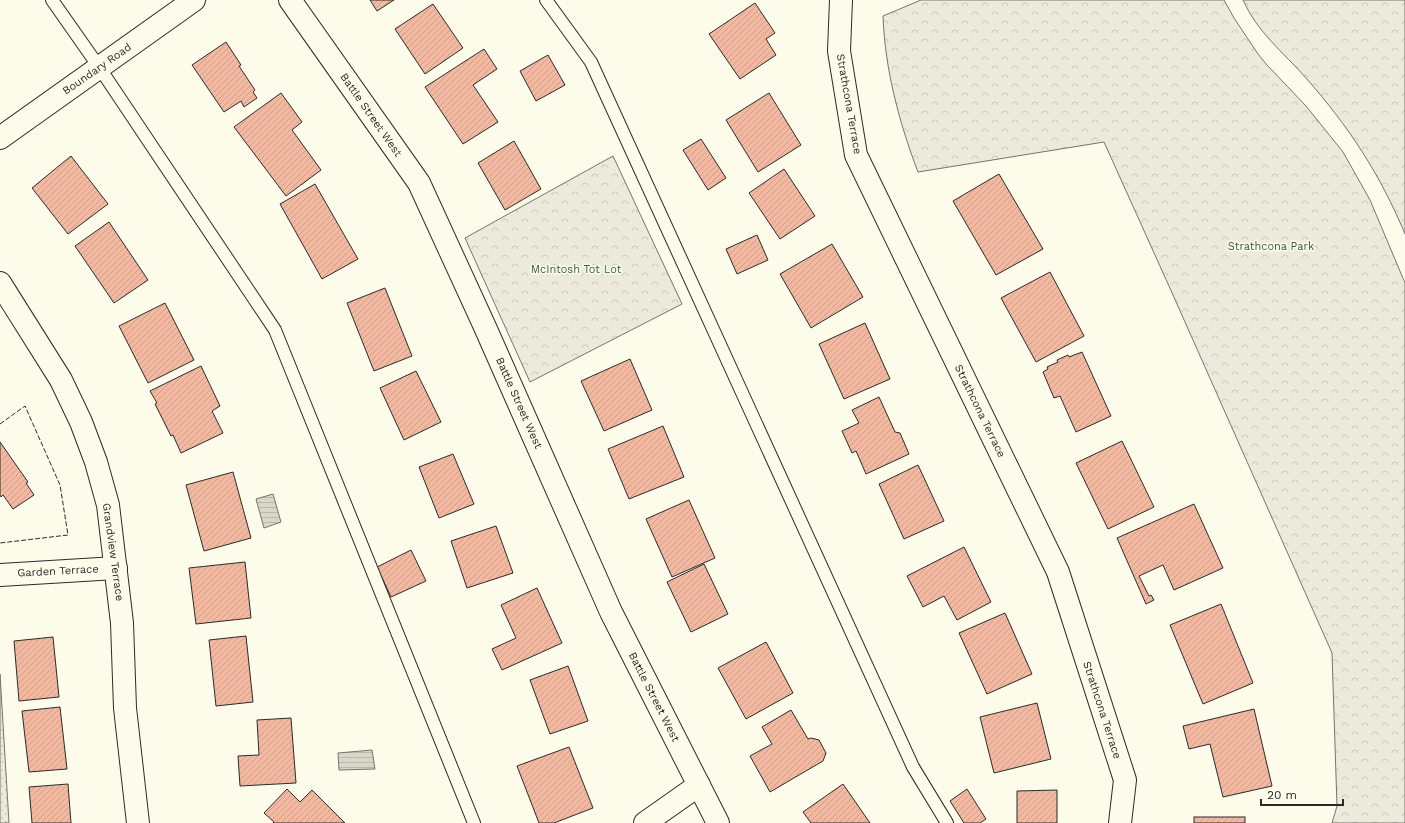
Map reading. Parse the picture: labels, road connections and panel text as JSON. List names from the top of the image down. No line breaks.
{"streets":{"street":["Boundary Road","Strathcona Terrace","Battle Street West","Grandview Terrace","Garden Terrace"]},"crossings":[["Grandview Terrace","Garden Terrace"]],"parks":["Strathcona Park","McIntosh Tot Lot"],"scale_bar":"20 m"}
